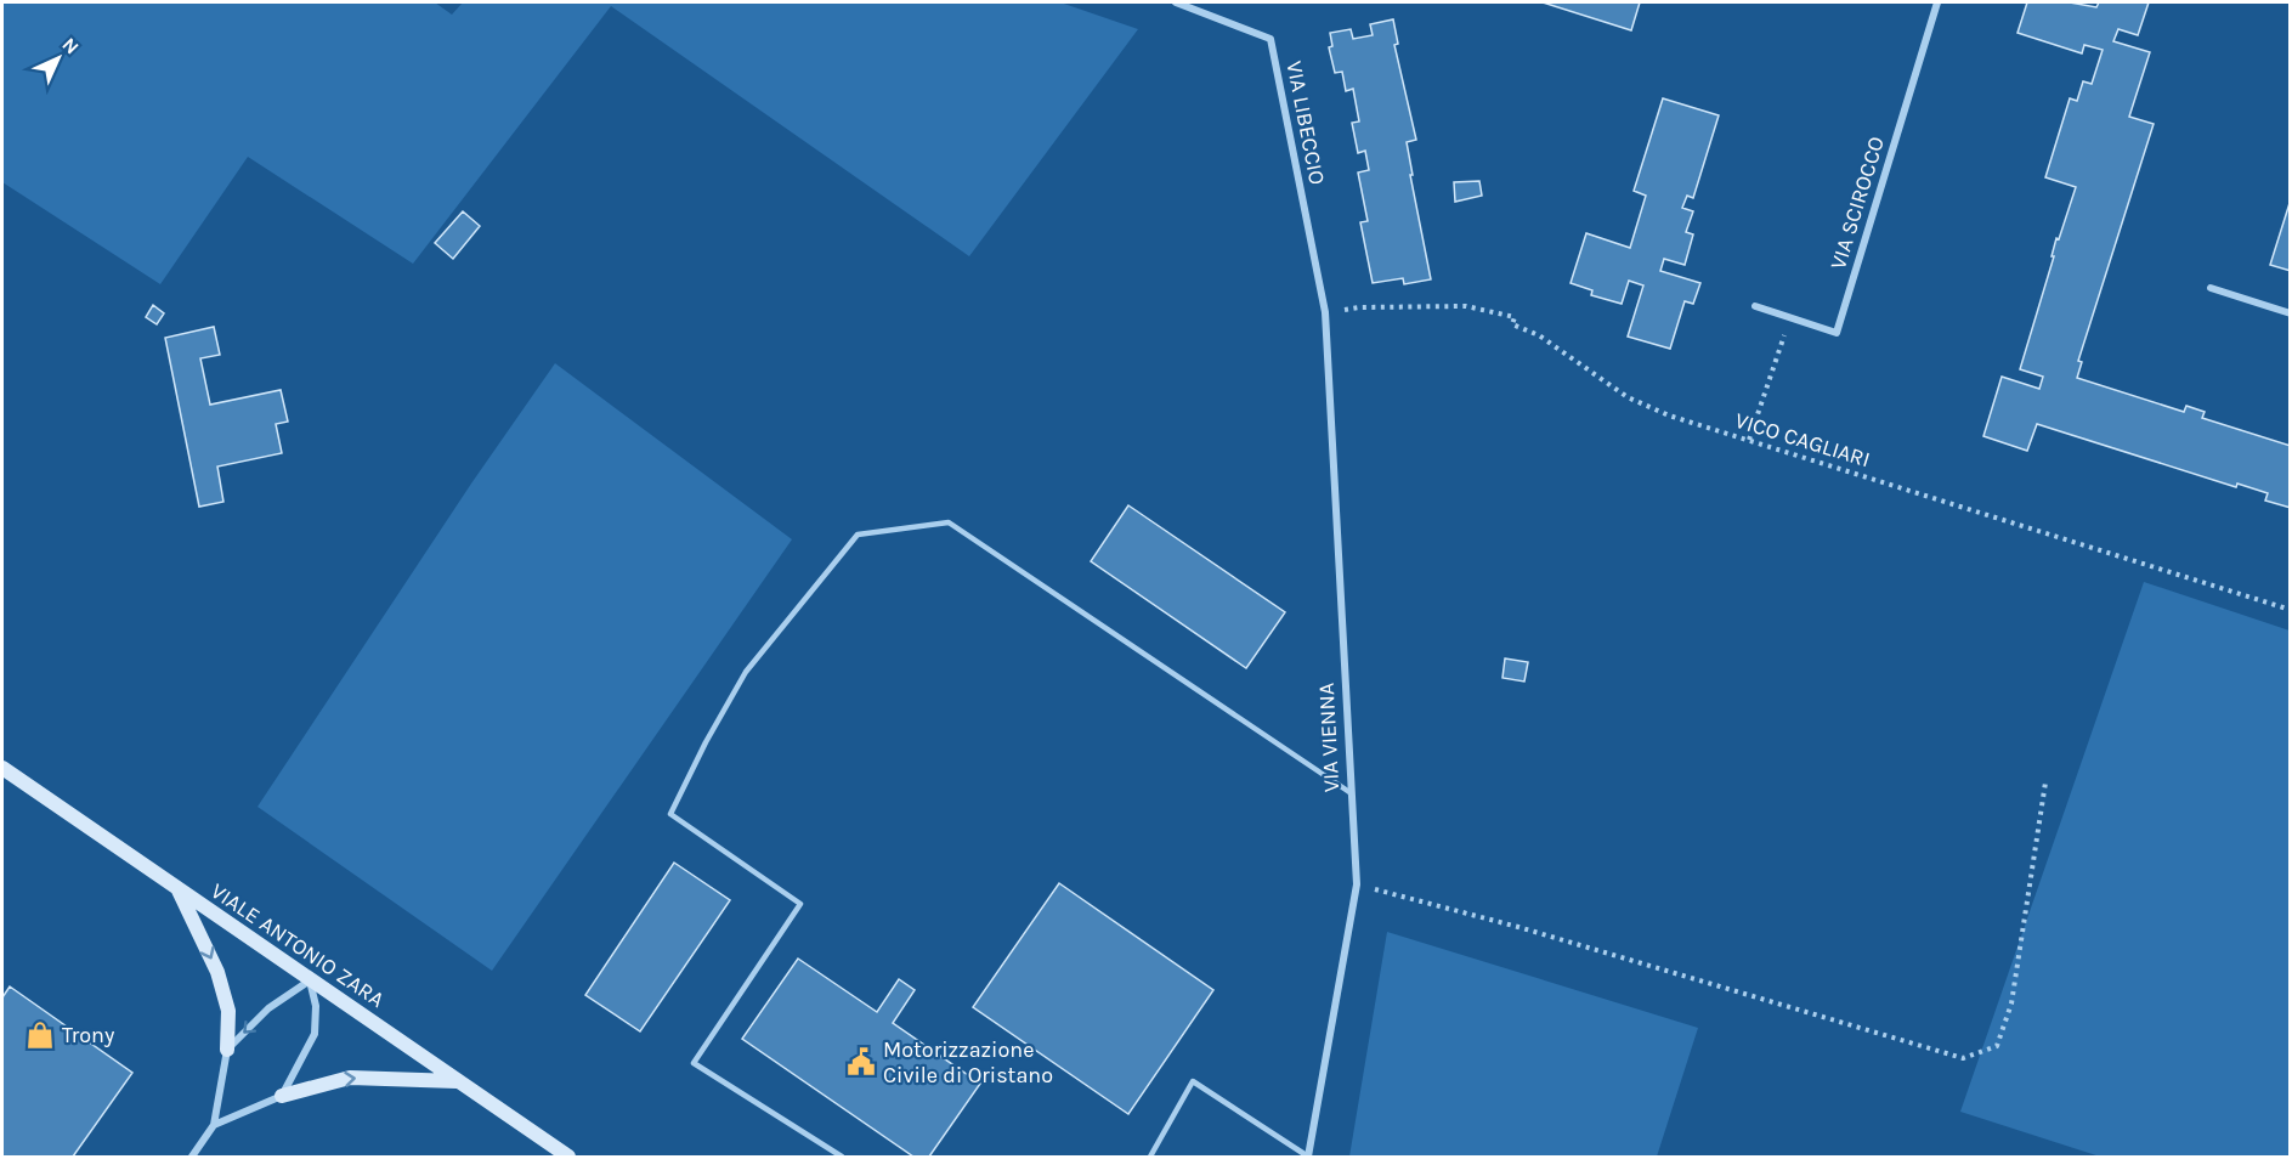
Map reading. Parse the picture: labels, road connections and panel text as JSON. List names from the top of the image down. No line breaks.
{"streets":{"main road":["VIALE ANTONIO ZARA"],"street":["VIA LIBECCIO","VIA SCIROCCO","VIA VIENNA"],"path":["VICO CAGLIARI"]},"crossings":[["VIA LIBECCIO","VICO CAGLIARI"],["VIA LIBECCIO","VIA VIENNA"],["VICO CAGLIARI","VIA VIENNA"]],"places":{"shop":["Trony"],"public building":["Motorizzazione Civile di Oristano"]},"north":"top right"}
